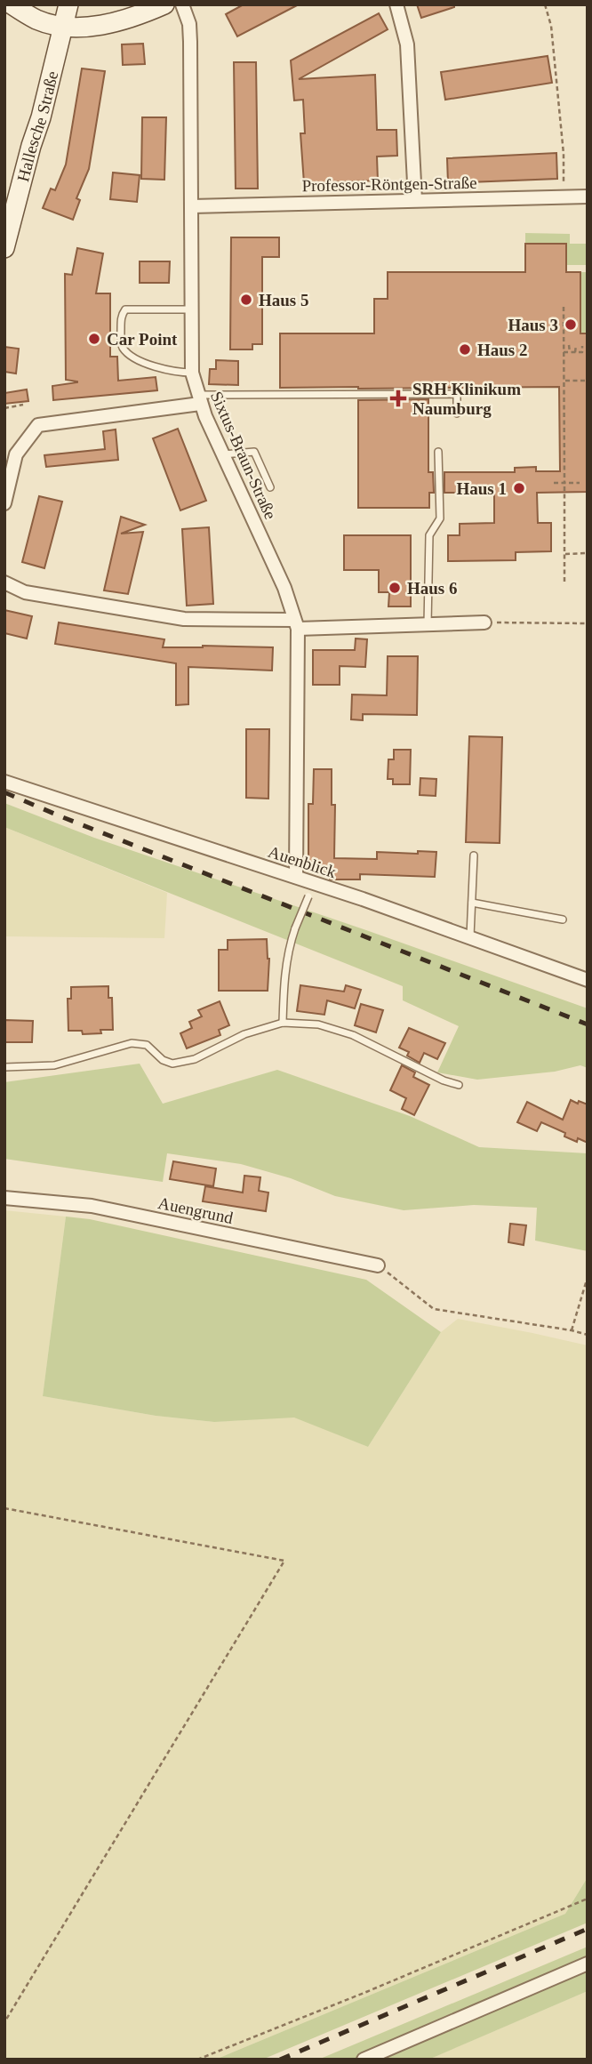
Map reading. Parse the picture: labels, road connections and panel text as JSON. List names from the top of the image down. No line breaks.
{"streets":{"main road":["Hallesche Straße"],"street":["Professor-Röntgen-Straße","Sixtus-Braun-Straße","Auenblick","Auengrund"]},"crossings":[["Professor-Röntgen-Straße","Sixtus-Braun-Straße"],["Sixtus-Braun-Straße","Auenblick"]],"places":{"other":["Haus 5","Haus 3","Car Point","Haus 2","Haus 1","Haus 6"],"health":["SRH Klinikum Naumburg"]}}
